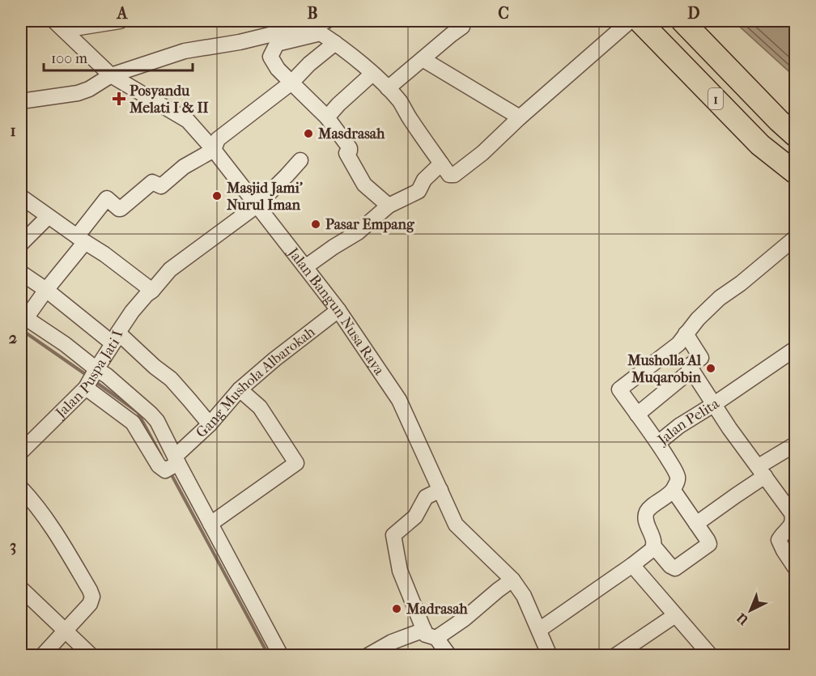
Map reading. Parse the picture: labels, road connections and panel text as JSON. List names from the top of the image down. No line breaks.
{"streets":{"highway":["1"],"street":["Jalan Bangun Nusa Raya","Jalan Puspa Jati I","Gang Mushola Albarokah","Jalan Pelita"]},"crossings":[["Jalan Bangun Nusa Raya","Jalan Puspa Jati I"],["Jalan Bangun Nusa Raya","Gang Mushola Albarokah"]],"places":{"health":["Posyandu Melati I & II"],"other":["Masdrasah","Masjid Jami' Nurul Iman","Pasar Empang","Musholla Al Muqarobin","Madrasah"]},"scale_bar":"100 m","north":"bottom left","grid":{"columns":["A","B","C","D"],"rows":["1","2","3"]}}
